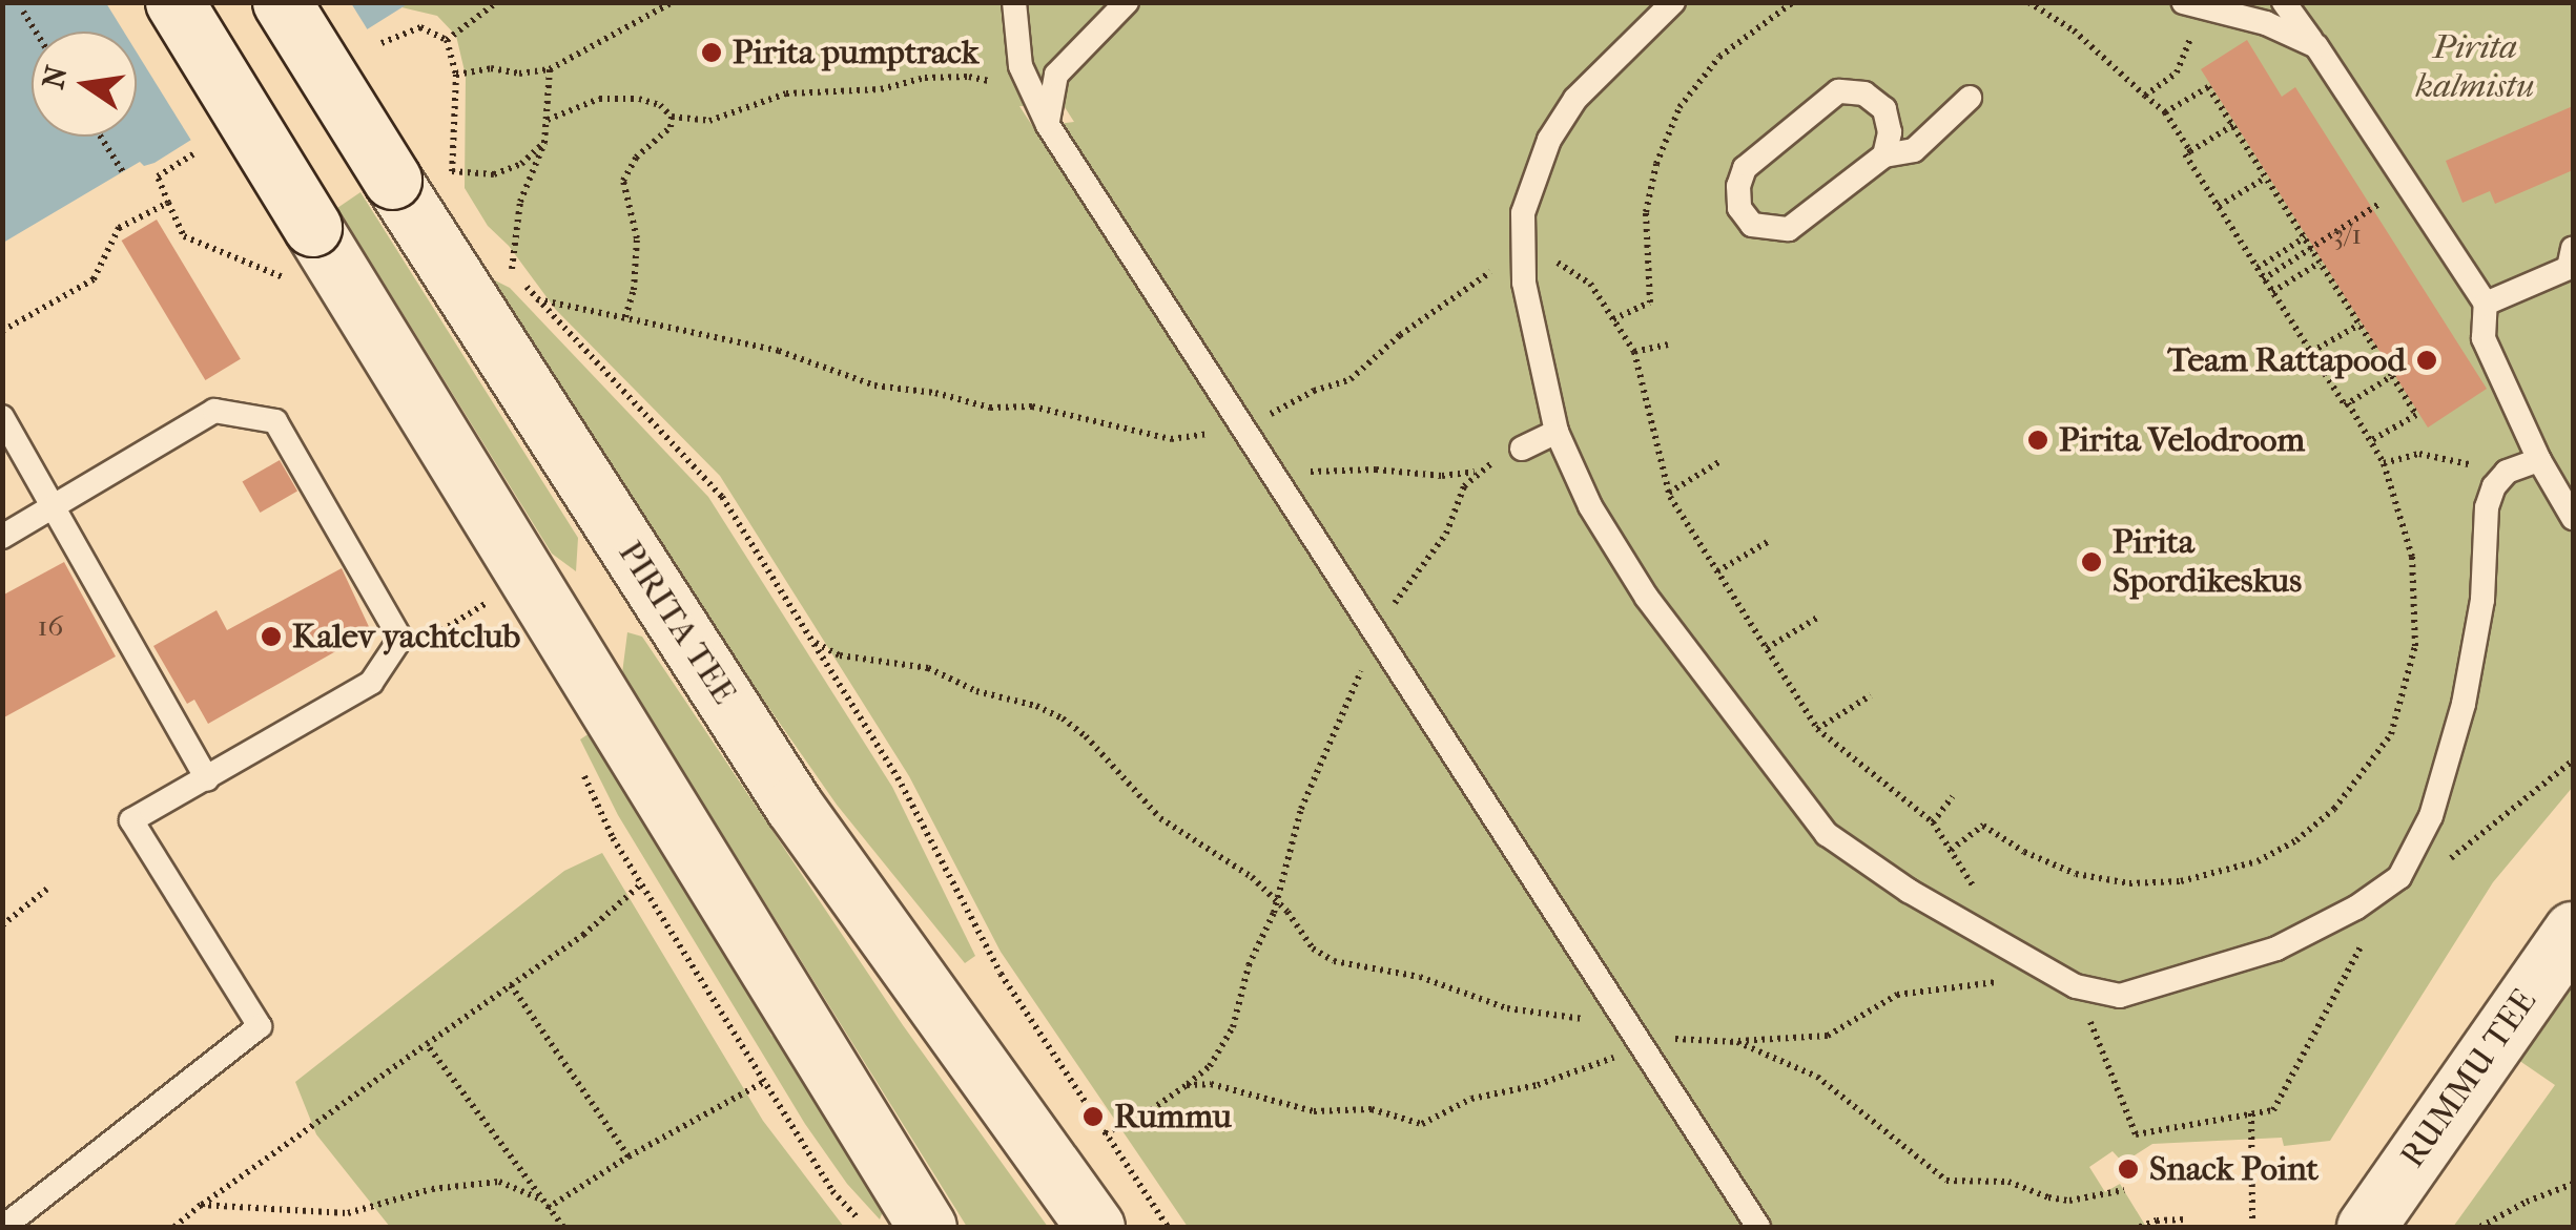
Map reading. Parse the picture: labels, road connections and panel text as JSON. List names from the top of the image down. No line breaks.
{"streets":{"main road":["PIRITA TEE","RUMMU TEE"]},"parks":["Pirita kalmistu"],"places":["Pirita pumptrack","Team Rattapood","Pirita Velodroom","Pirita Spordikeskus","Kalev yachtclub","Rummu","Snack Point"],"house_numbers":["3/1","16"],"north":"left"}
